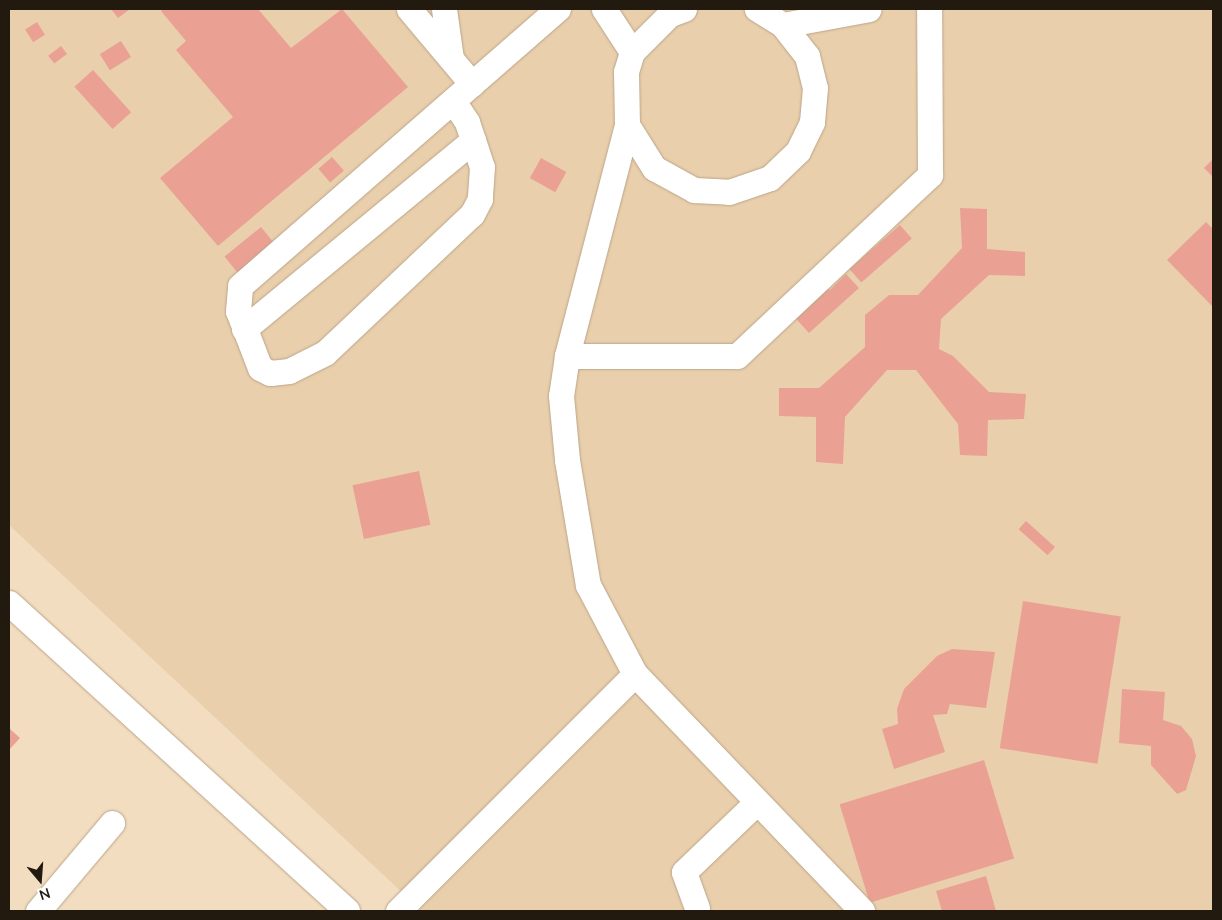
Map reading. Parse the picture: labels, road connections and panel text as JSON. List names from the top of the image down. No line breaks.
{"north":"bottom"}
